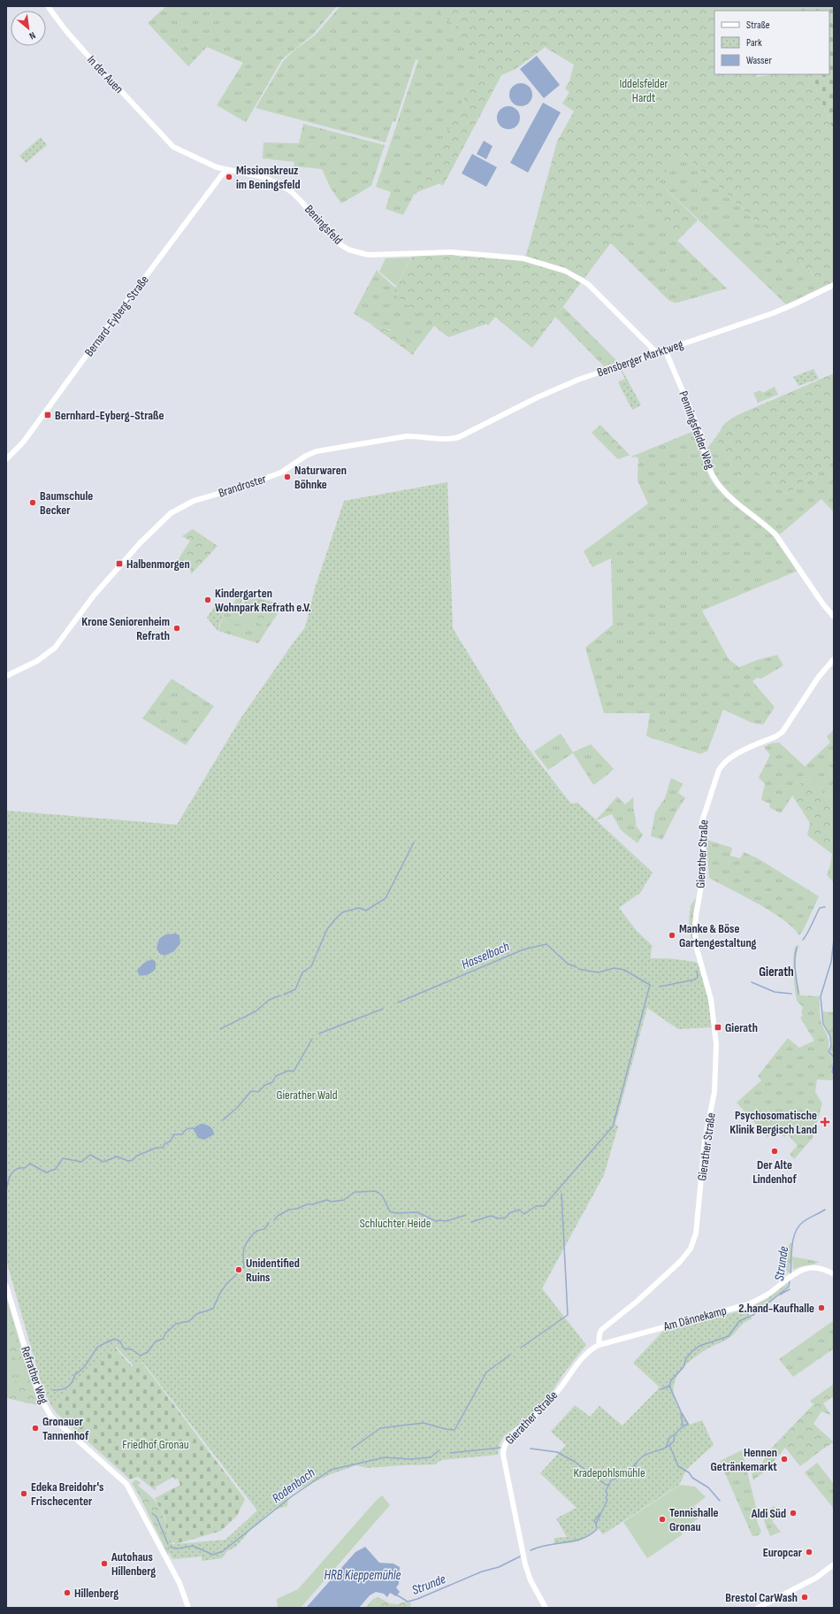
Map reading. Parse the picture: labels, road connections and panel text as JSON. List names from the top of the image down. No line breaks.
{"streets":{"street":["In der Auen","Beningsfeld","Bernard-Eyberg-Straße","Bensberger Marktweg","Penningsfelder Weg","Brandroster","Gierather Straße","Am Dännekamp","Refrather Weg"]},"crossings":[["In der Auen","Beningsfeld"],["Beningsfeld","Bernard-Eyberg-Straße"],["Beningsfeld","Bensberger Marktweg"],["Bensberger Marktweg","Penningsfelder Weg"],["Bensberger Marktweg","Brandroster"],["Gierather Straße","Am Dännekamp"]],"districts":["Gierath"],"water":["Hasselbach","Strunde","Rodenbach","HRB Kieppemühle"],"parks":["Iddelsfelder Hardt","Gierather Wald","Schluchter Heide","Friedhof Gronau","Kradepohlsmühle"],"places":{"other":["Missionskreuz im Beningsfeld","Naturwaren Böhnke","Baumschule Becker","Kindergarten Wohnpark Refrath e.V.","Krone Seniorenheim Refrath","Manke & Böse Gartengestaltung","Der Alte Lindenhof","Unidentified Ruins","2.hand-Kaufhalle","Gronauer Tannenhof","Hennen Getränkemarkt","Edeka Breidohr's Frischecenter","Aldi Süd","Tennishalle Gronau","Europcar","Autohaus Hillenberg","Hillenberg","Brestol CarWash"],"transit":["Bernhard-Eyberg-Straße","Halbenmorgen","Gierath"],"health":["Psychosomatische Klinik Bergisch Land"]},"legend":["Straße","Park","Wasser"],"north":"bottom right"}
